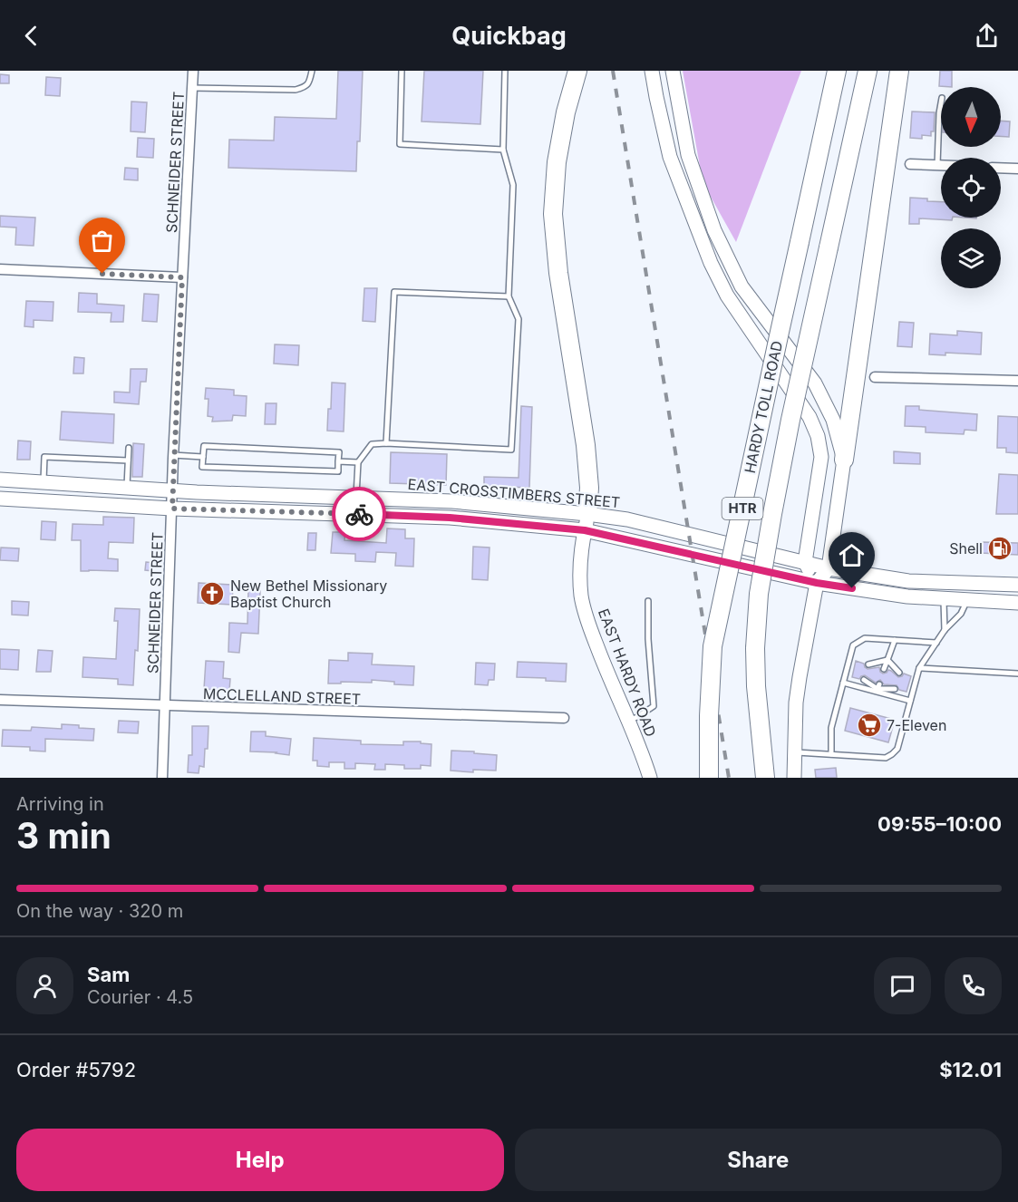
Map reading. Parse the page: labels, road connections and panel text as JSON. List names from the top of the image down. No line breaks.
{"streets":{"highway":["HARDY TOLL ROAD","HTR"],"main road":["EAST CROSSTIMBERS STREET","EAST HARDY ROAD"],"street":["SCHNEIDER STREET","MCCLELLAND STREET"]},"crossings":[["SCHNEIDER STREET","EAST CROSSTIMBERS STREET"],["SCHNEIDER STREET","MCCLELLAND STREET"],["EAST CROSSTIMBERS STREET","EAST HARDY ROAD"]],"places":{"fuel station":["Shell"],"church":["New Bethel Missionary Baptist Church"],"supermarket":["7-Eleven"]},"north":"bottom","page":{"header":"Quickbag","heading":["3 min","Arriving in","09:55–10:00"],"panel":["Sam","Courier · 4.5","Order #5792","$12.01"],"bar":"On the way · 320 m","buttons":["Help","Share"]}}
